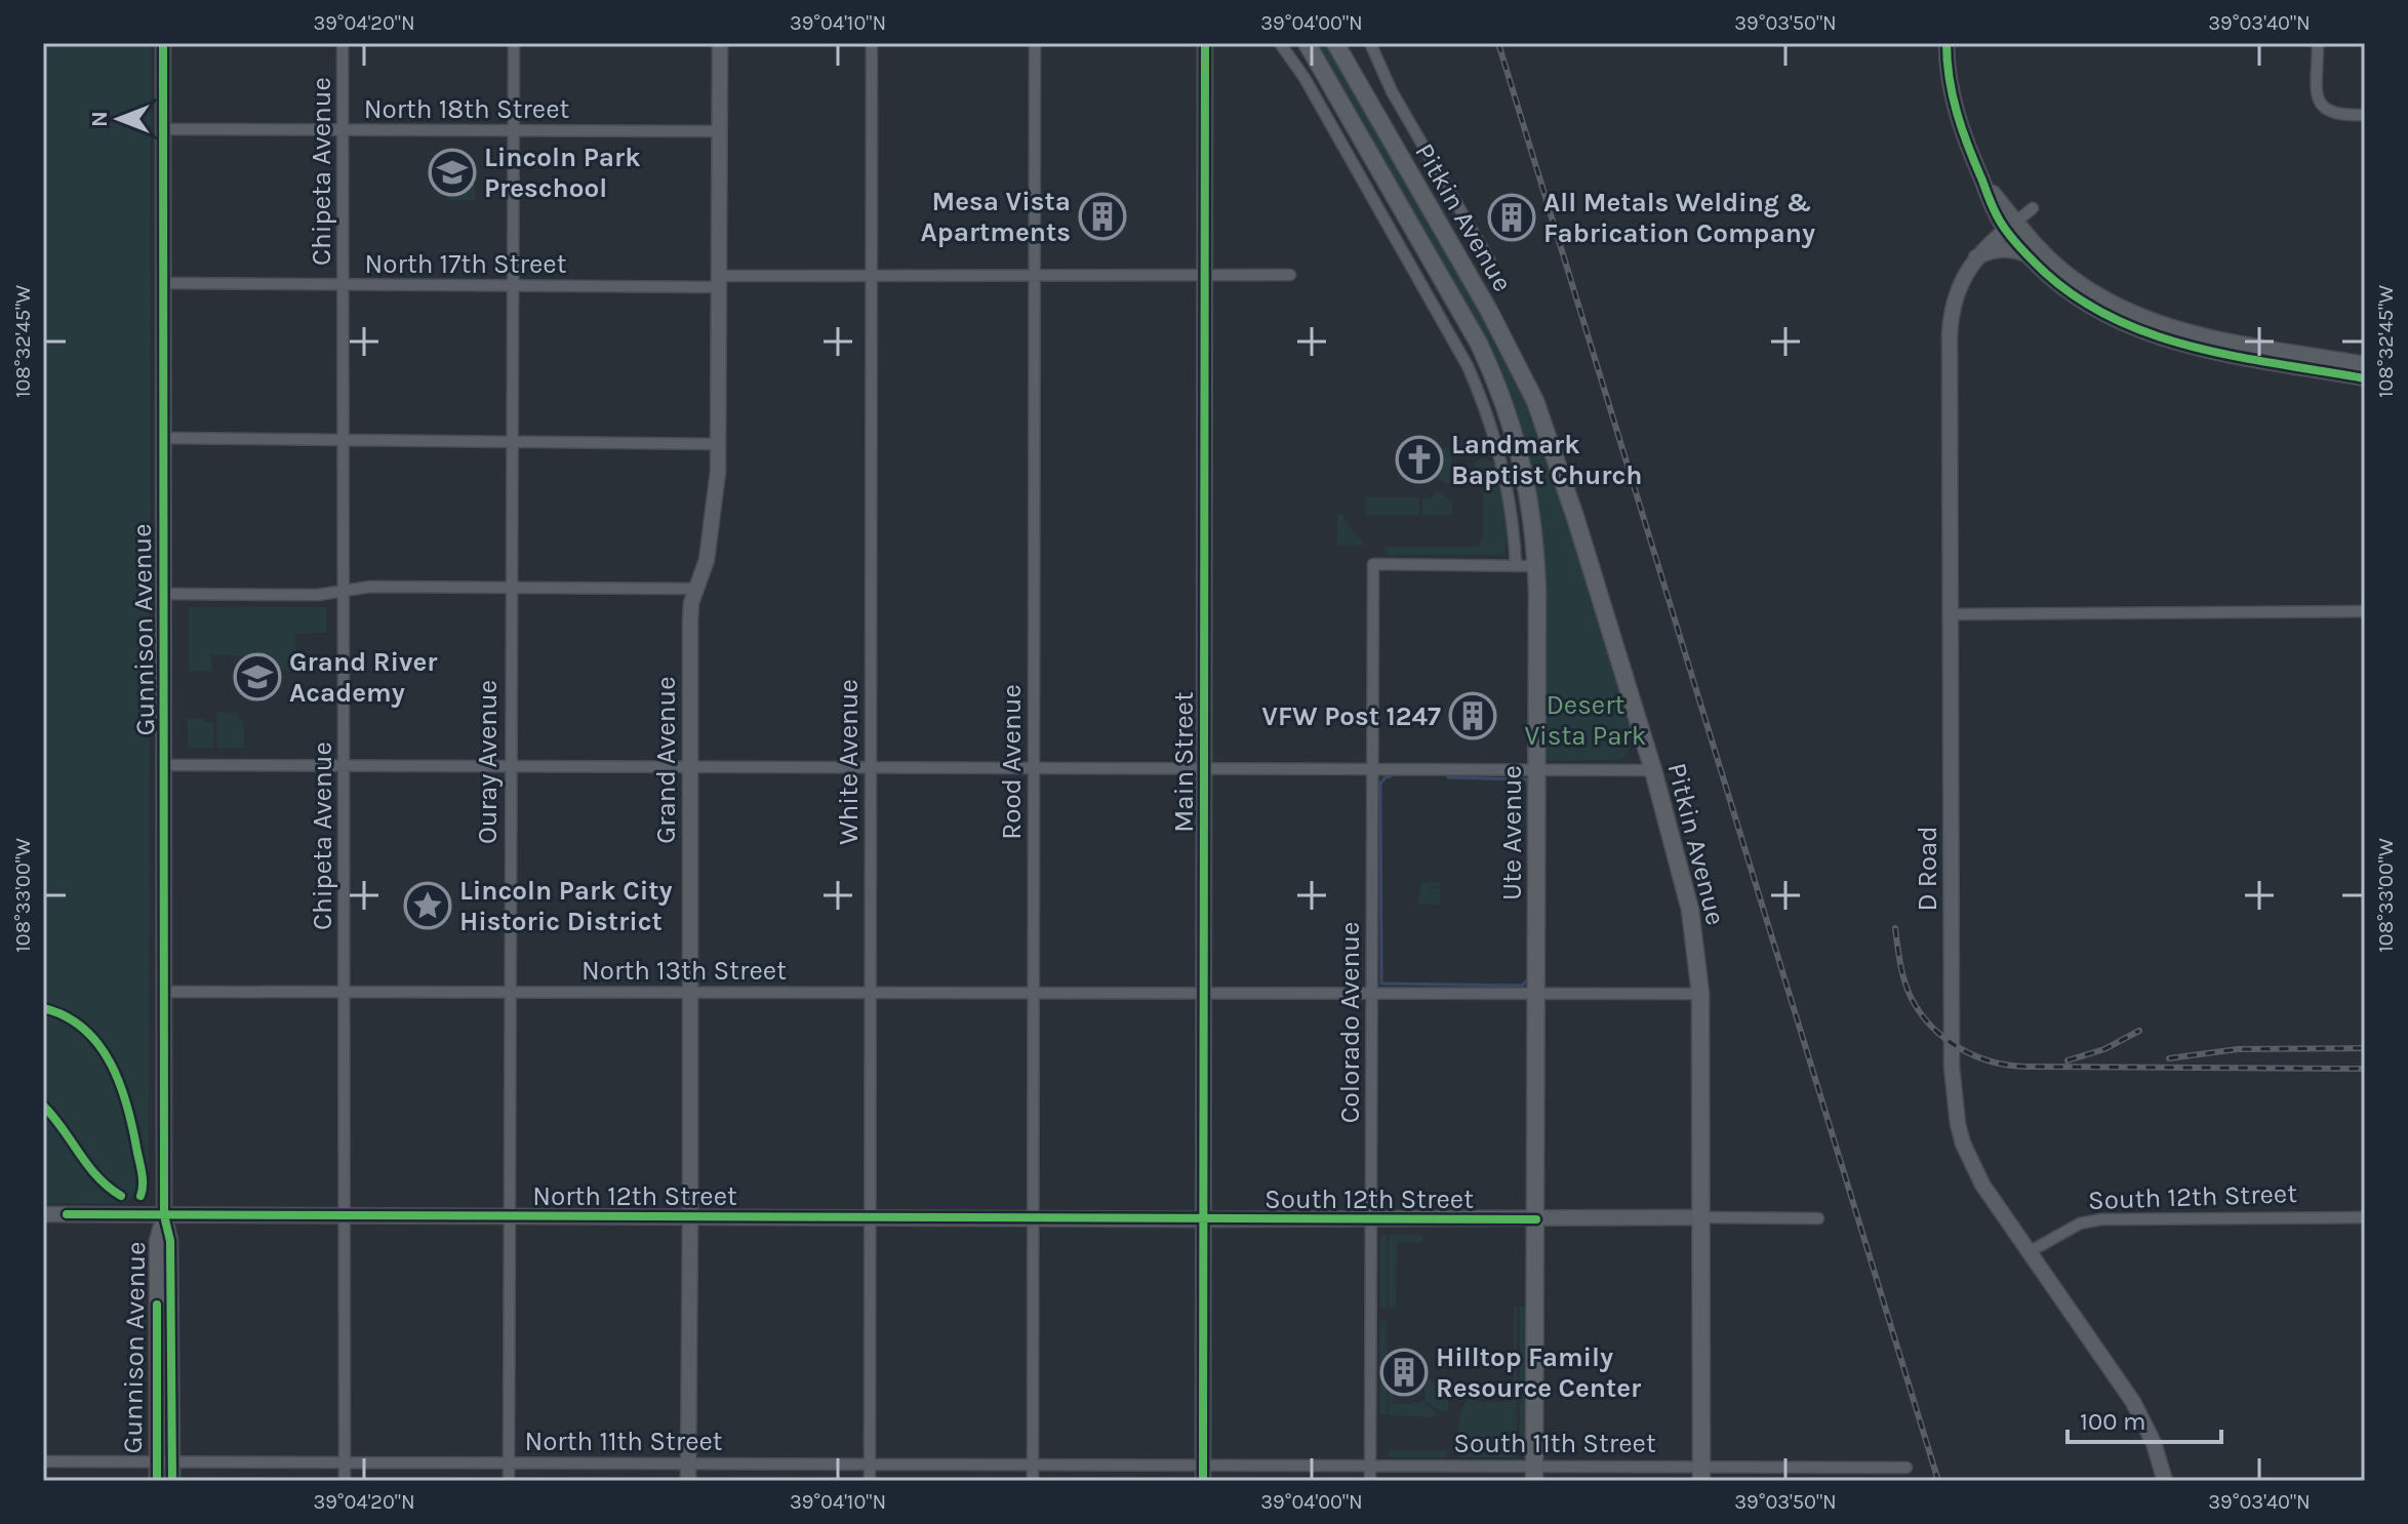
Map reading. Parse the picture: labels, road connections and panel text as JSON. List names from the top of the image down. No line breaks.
{"streets":{"main road":["Pitkin Avenue","Grand Avenue","Ute Avenue","North 12th Street","South 12th Street"],"street":["North 18th Street","Chipeta Avenue","North 17th Street","Gunnison Avenue","Ouray Avenue","White Avenue","Rood Avenue","Main Street","D Road","North 13th Street","Colorado Avenue","North 11th Street","South 11th Street"]},"crossings":[["North 18th Street","Chipeta Avenue"],["North 18th Street","Gunnison Avenue"],["North 18th Street","Grand Avenue"],["North 18th Street","Ouray Avenue"],["Chipeta Avenue","North 17th Street"],["Chipeta Avenue","North 13th Street"],["Chipeta Avenue","North 12th Street"],["Chipeta Avenue","North 11th Street"],["Pitkin Avenue","North 13th Street"],["Pitkin Avenue","South 12th Street"],["Pitkin Avenue","South 11th Street"],["North 17th Street","Gunnison Avenue"],["North 17th Street","Grand Avenue"],["North 17th Street","Ouray Avenue"],["North 17th Street","White Avenue"],["North 17th Street","Rood Avenue"],["North 17th Street","Main Street"],["Gunnison Avenue","North 13th Street"],["Gunnison Avenue","North 12th Street"],["Gunnison Avenue","North 11th Street"],["Grand Avenue","North 13th Street"],["Grand Avenue","North 12th Street"],["Grand Avenue","North 11th Street"],["Ouray Avenue","North 13th Street"],["Ouray Avenue","North 12th Street"],["Ouray Avenue","North 11th Street"],["White Avenue","North 13th Street"],["White Avenue","North 12th Street"],["White Avenue","North 11th Street"],["Rood Avenue","North 13th Street"],["Rood Avenue","North 12th Street"],["Rood Avenue","North 11th Street"],["Main Street","North 13th Street"],["Main Street","North 12th Street"],["Main Street","South 12th Street"],["Main Street","North 11th Street"],["Main Street","South 11th Street"],["Ute Avenue","North 13th Street"],["Ute Avenue","South 12th Street"],["Ute Avenue","South 11th Street"],["D Road","South 12th Street"],["North 13th Street","Colorado Avenue"],["Colorado Avenue","South 12th Street"],["Colorado Avenue","South 11th Street"],["North 12th Street","South 12th Street"],["North 11th Street","South 11th Street"]],"parks":["Desert Vista Park"],"places":{"school or university":["Lincoln Park Preschool","Grand River Academy"],"building":["Mesa Vista Apartments","All Metals Welding & Fabrication Company","VFW Post 1247","Hilltop Family Resource Center"],"church":["Landmark Baptist Church"],"place":["Lincoln Park City Historic District"]},"scale_bar":"100 m","north":"left","coordinates":["39°04'20\"N","39°04'10\"N","39°04'00\"N","39°03'50\"N","39°03'40\"N","108°32'45\"W","108°33'00\"W"]}
